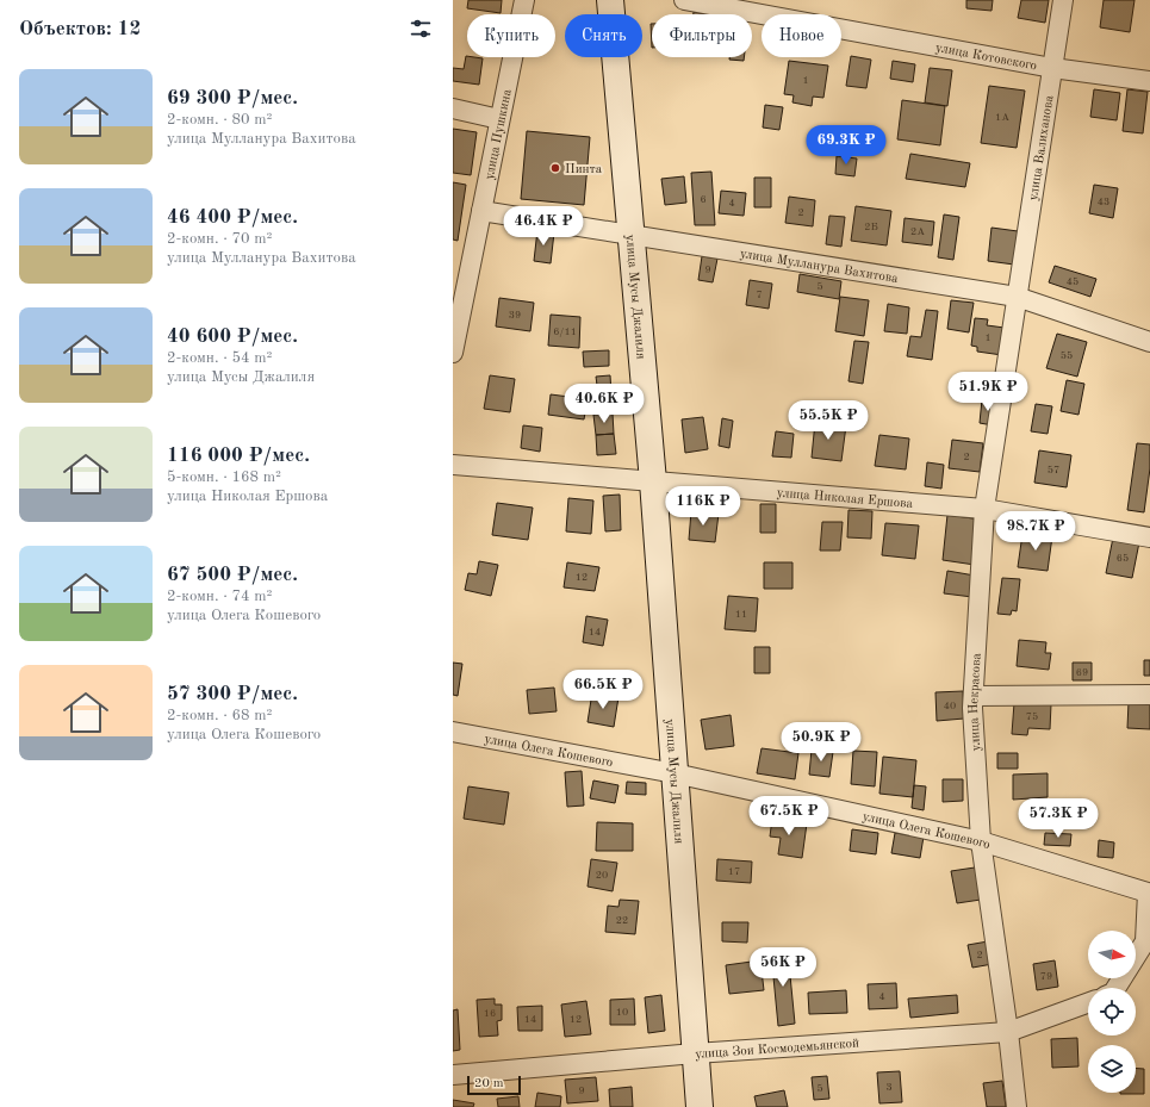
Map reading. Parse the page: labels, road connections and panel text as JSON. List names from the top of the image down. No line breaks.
{"streets":{"main road":["улица Мусы Джалиля"],"street":["улица Котовского","улица Пушкина","улица Валиханова","улица Мулланура Вахитова","улица Николая Ершова","улица Некрасова","улица Олега Кошевого","улица Зои Космодемьянской"]},"crossings":[["улица Котовского","улица Валиханова"],["улица Пушкина","улица Мулланура Вахитова"],["улица Валиханова","улица Мулланура Вахитова"],["улица Валиханова","улица Некрасова"],["улица Мулланура Вахитова","улица Мусы Джалиля"],["улица Мулланура Вахитова","улица Некрасова"],["улица Мусы Джалиля","улица Николая Ершова"],["улица Мусы Джалиля","улица Олега Кошевого"],["улица Мусы Джалиля","улица Зои Космодемьянской"],["улица Николая Ершова","улица Некрасова"],["улица Некрасова","улица Олега Кошевого"],["улица Некрасова","улица Зои Космодемьянской"]],"places":["Пинта"],"house_numbers":["1","1А","6","43","4","2","2Б","2А","9","45","5","7","39","6/11","1","55","2","57","65","12","11","14","69","40","75","17","20","22","2","79","4","10","16","14","12","3","5","9"],"scale_bar":"20 m","north":"right","page":{"heading":"Объектов: 12","chip":["Купить","Снять","Фильтры","Новое"],"list":[{"name":"69 300 ₽/мес.","note":"2-комн. · 80 m² · улица Мулланура Вахитова"},{"name":"46 400 ₽/мес.","note":"2-комн. · 70 m² · улица Мулланура Вахитова"},{"name":"40 600 ₽/мес.","note":"2-комн. · 54 m² · улица Мусы Джалиля"},{"name":"116 000 ₽/мес.","note":"5-комн. · 168 m² · улица Николая Ершова"},{"name":"67 500 ₽/мес.","note":"2-комн. · 74 m² · улица Олега Кошевого"},{"name":"57 300 ₽/мес.","note":"2-комн. · 68 m² · улица Олега Кошевого"}],"price":["69.3K ₽","46.4K ₽","51.9K ₽","40.6K ₽","55.5K ₽","116K ₽","98.7K ₽","66.5K ₽","50.9K ₽","67.5K ₽","57.3K ₽","56K ₽"],"scale":"20 m"}}
